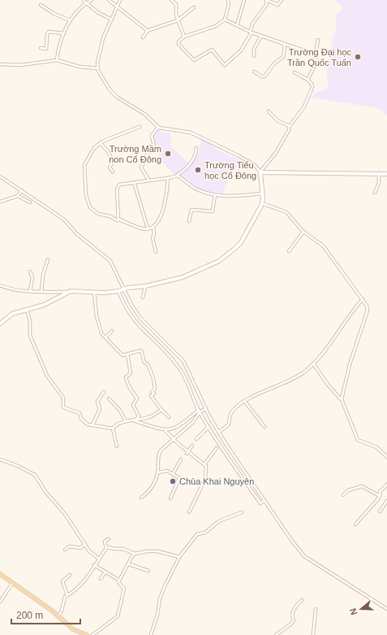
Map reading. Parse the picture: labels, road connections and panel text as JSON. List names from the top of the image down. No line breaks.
{"places":["Trường Đại học Trần Quốc Tuấn","Trường Mầm non Cổ Đông","Trường Tiểu học Cổ Đông","Chùa Khai Nguyên"],"scale_bar":"200 m","north":"left"}
